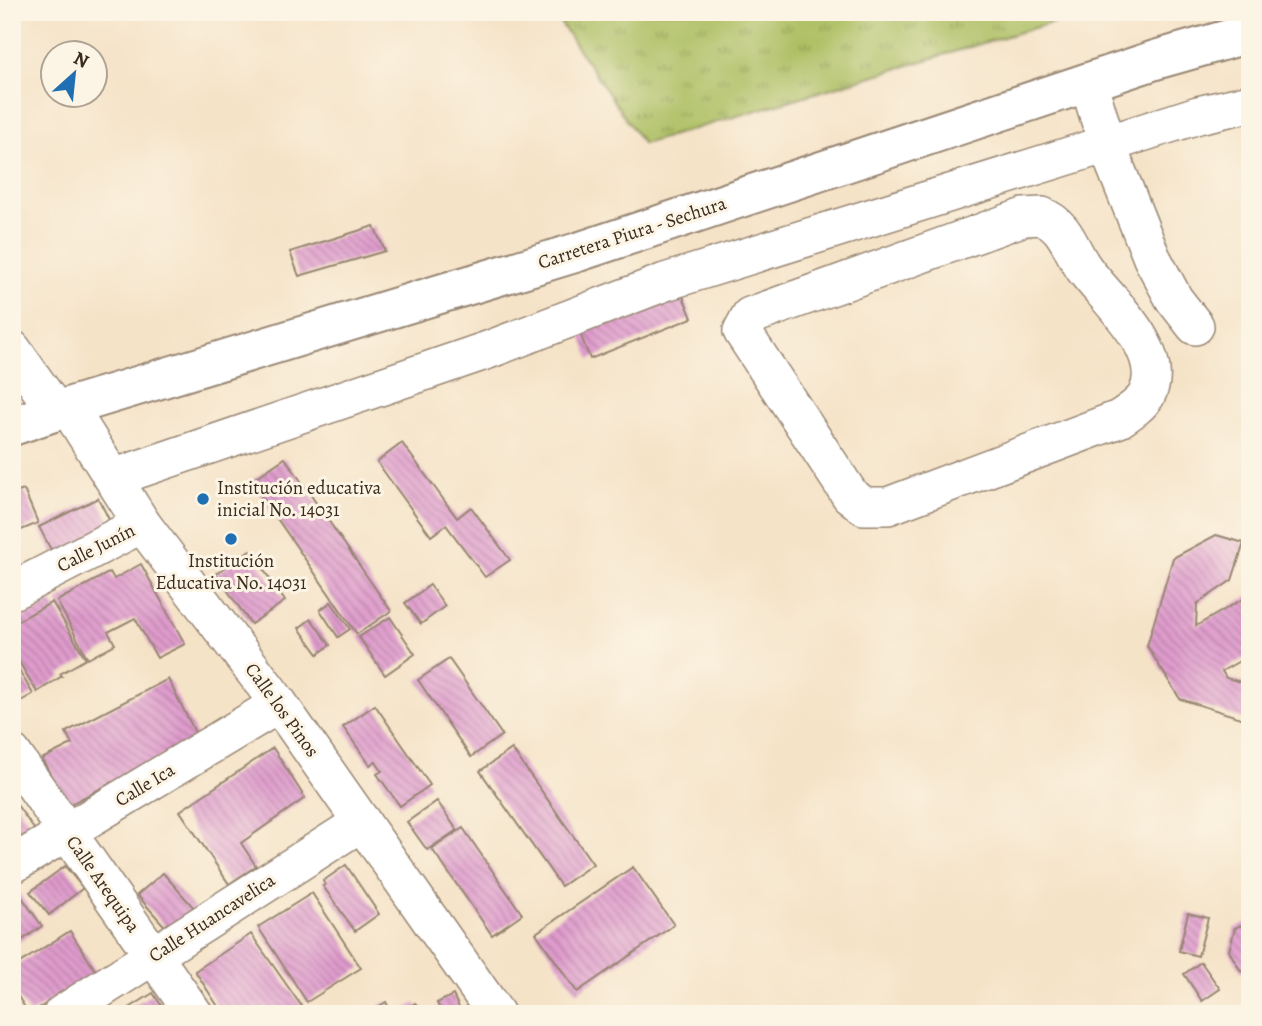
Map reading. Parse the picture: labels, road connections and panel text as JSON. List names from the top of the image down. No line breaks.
{"streets":{"main road":["Carretera Piura - Sechura"],"street":["Calle Junín","Calle los Pinos","Calle Ica","Calle Arequipa","Calle Huancavelica"]},"crossings":[["Carretera Piura - Sechura","Calle los Pinos"],["Calle Junín","Calle los Pinos"],["Calle los Pinos","Calle Ica"],["Calle los Pinos","Calle Huancavelica"],["Calle Ica","Calle Arequipa"],["Calle Arequipa","Calle Huancavelica"]],"places":["Institución educativa inicial No. 14031","Institución Educativa No. 14031"],"north":"top right"}
